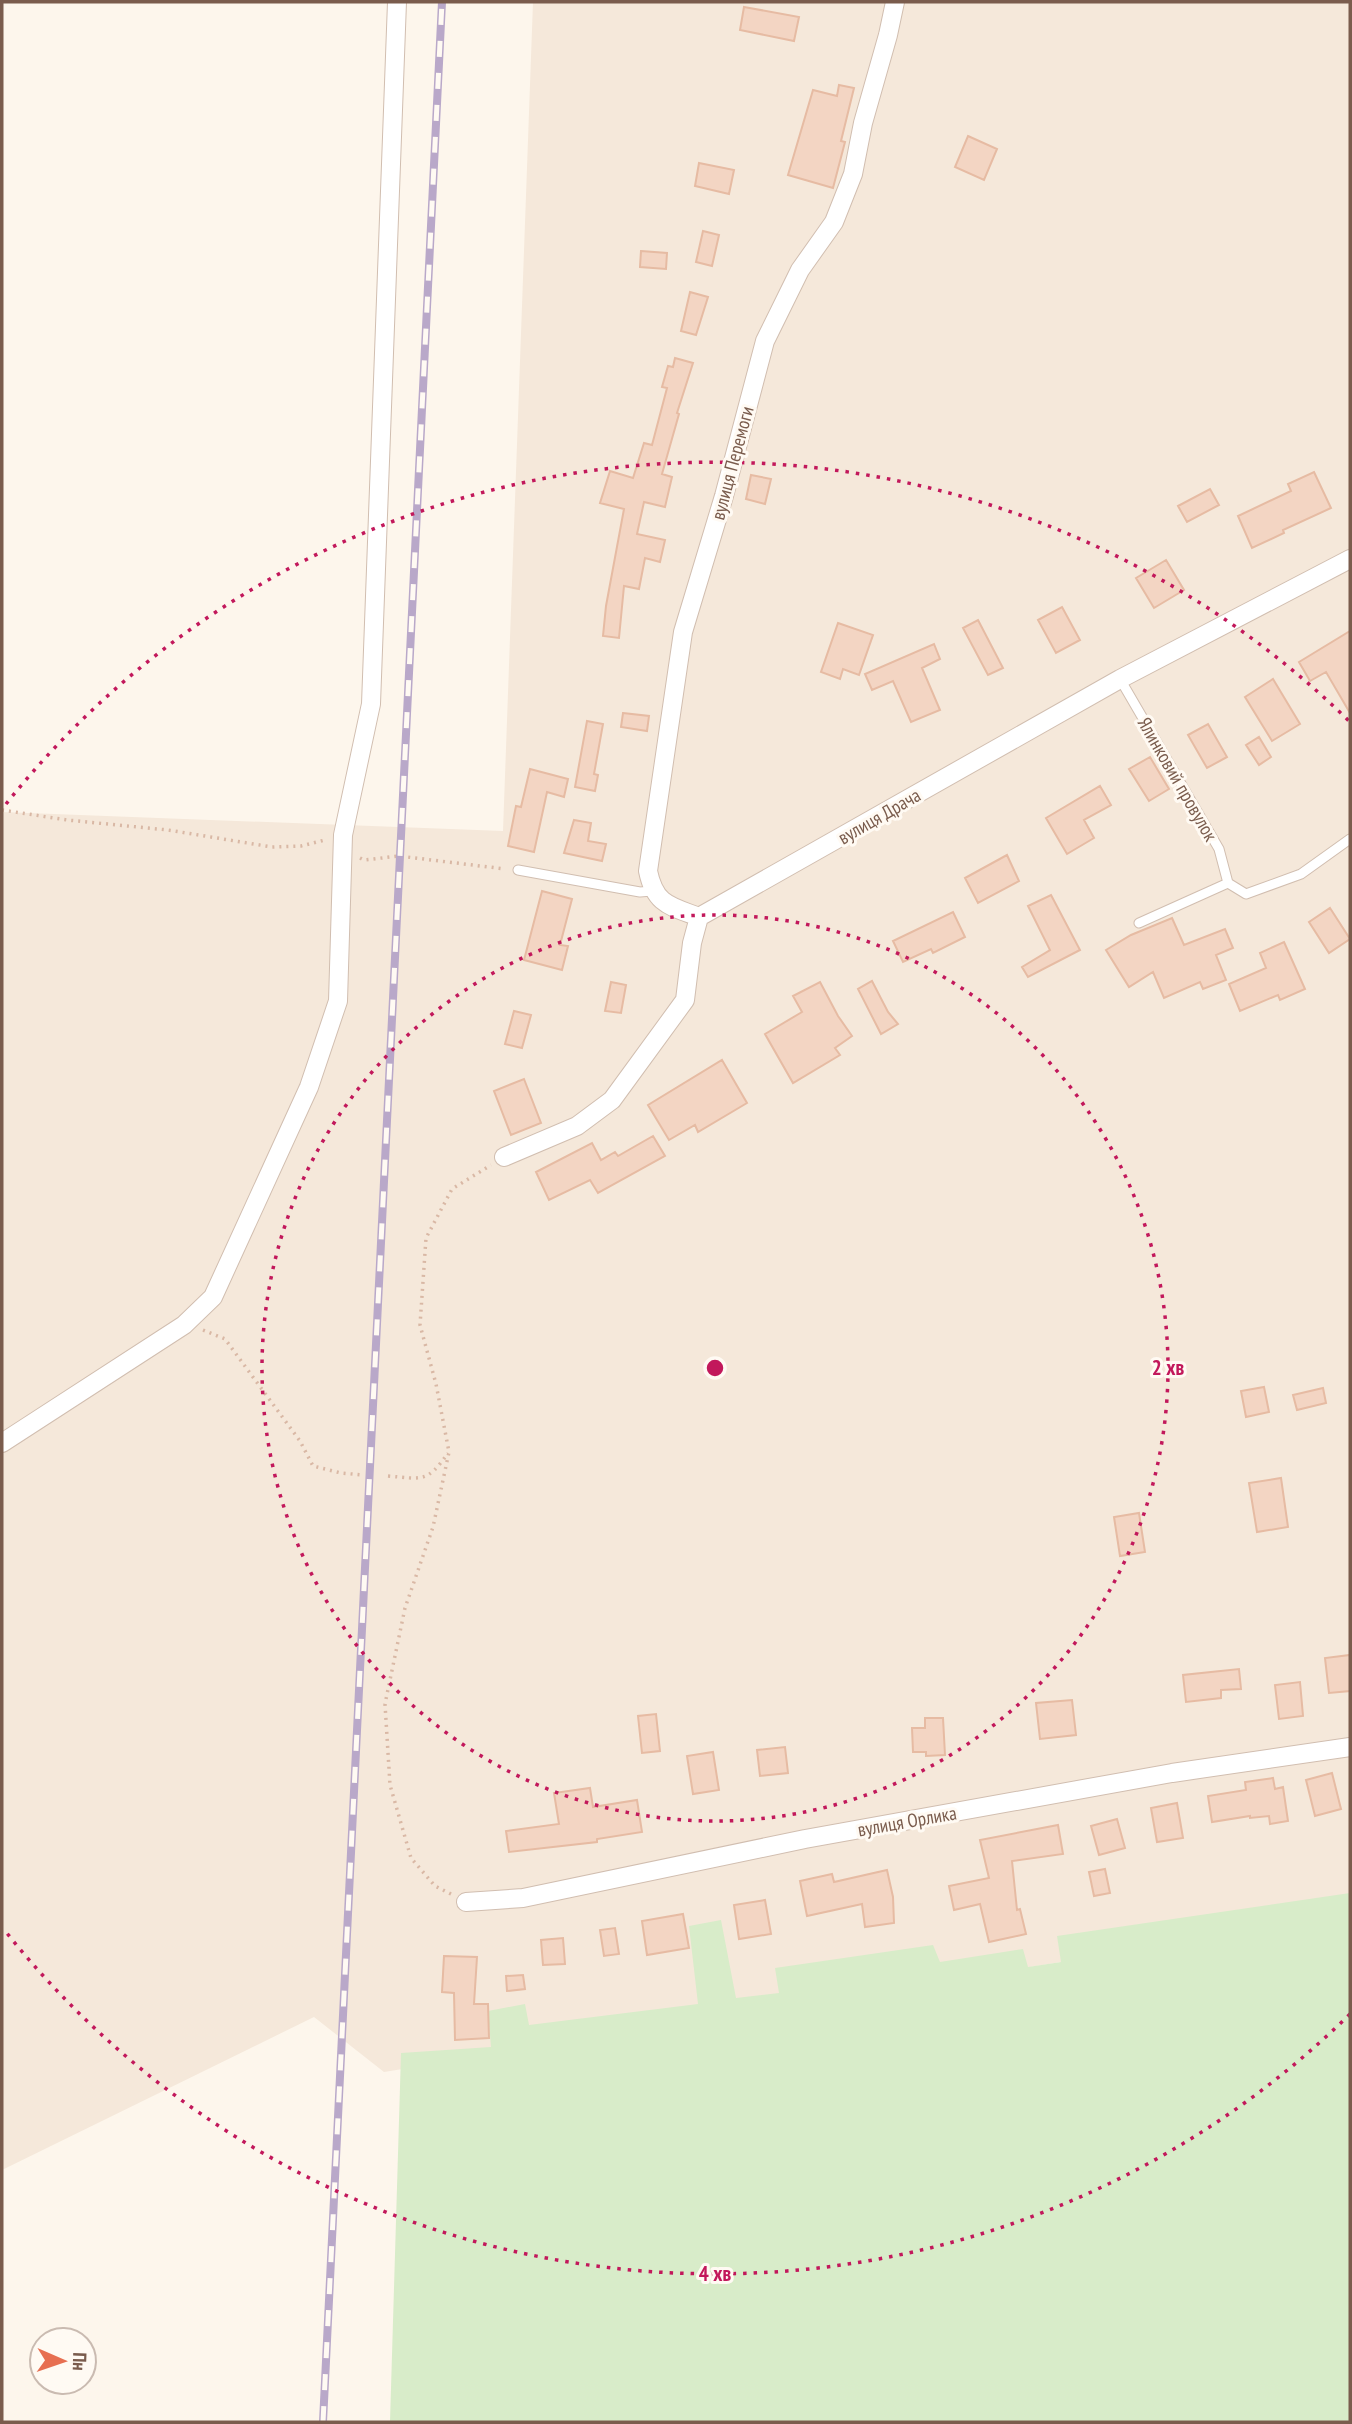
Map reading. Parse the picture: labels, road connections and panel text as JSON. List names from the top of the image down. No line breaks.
{"streets":{"street":["вулиця Перемоги","вулиця Драча","вулиця Орлика"],"lane":["Ялинковий провулок"]},"crossings":[["Ялинковий провулок","вулиця Драча"]],"north":"right","rings":["2 хв","4 хв"]}
